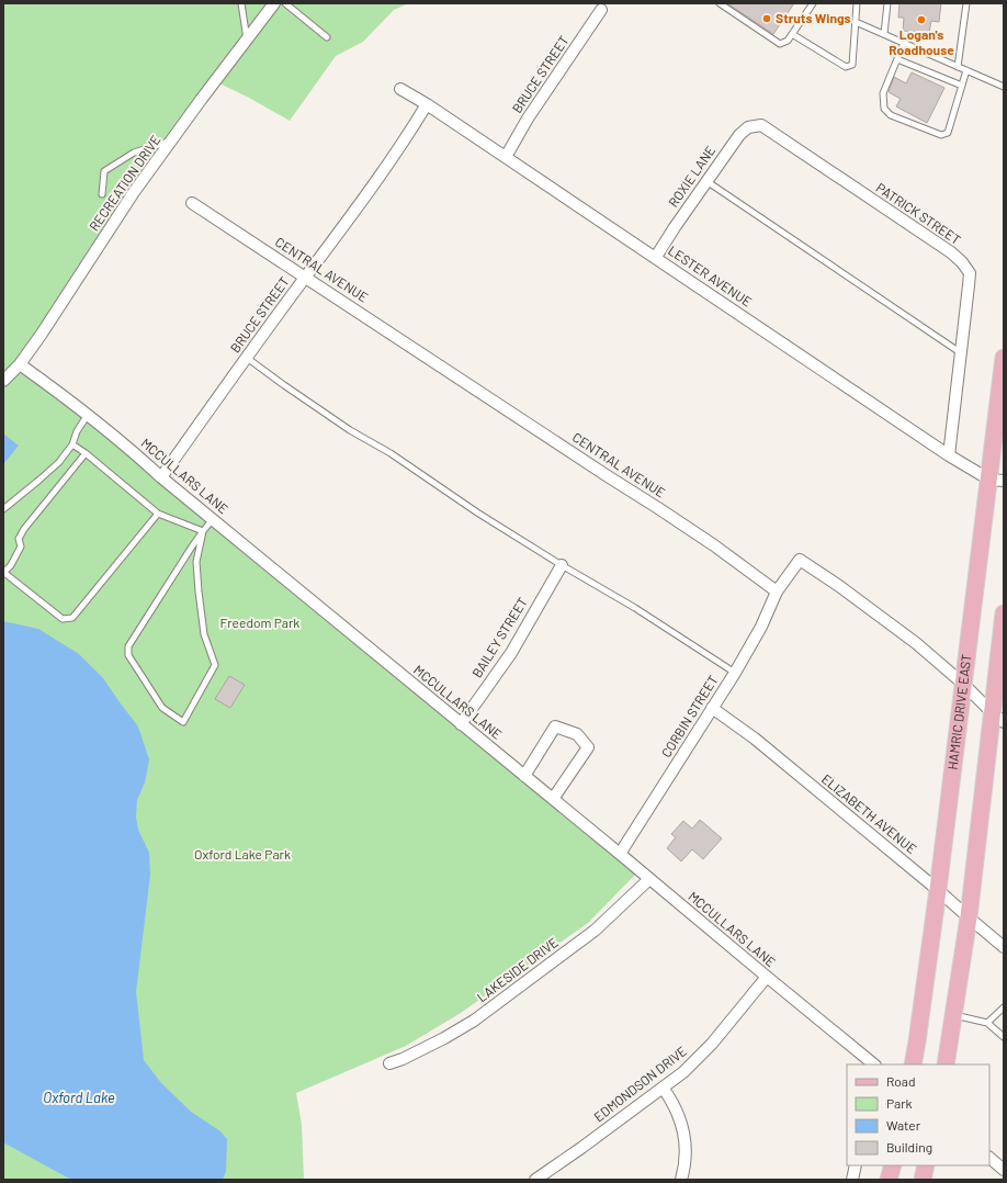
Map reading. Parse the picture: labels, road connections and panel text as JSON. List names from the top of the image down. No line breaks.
{"streets":{"main road":["HAMRIC DRIVE EAST"],"street":["BRUCE STREET","ROXIE LANE","RECREATION DRIVE","PATRICK STREET","CENTRAL AVENUE","LESTER AVENUE","MCCULLARS LANE","BAILEY STREET","CORBIN STREET","ELIZABETH AVENUE","LAKESIDE DRIVE","EDMONDSON DRIVE"]},"crossings":[["BRUCE STREET","CENTRAL AVENUE"],["BRUCE STREET","LESTER AVENUE"],["BRUCE STREET","MCCULLARS LANE"],["ROXIE LANE","PATRICK STREET"],["ROXIE LANE","LESTER AVENUE"],["RECREATION DRIVE","MCCULLARS LANE"],["PATRICK STREET","LESTER AVENUE"],["CENTRAL AVENUE","CORBIN STREET"],["LESTER AVENUE","HAMRIC DRIVE EAST"],["MCCULLARS LANE","BAILEY STREET"],["MCCULLARS LANE","CORBIN STREET"],["MCCULLARS LANE","LAKESIDE DRIVE"],["MCCULLARS LANE","EDMONDSON DRIVE"],["HAMRIC DRIVE EAST","ELIZABETH AVENUE"],["CORBIN STREET","ELIZABETH AVENUE"]],"water":["Oxford Lake"],"parks":["Freedom Park","Oxford Lake Park"],"places":["Struts Wings","Logan's Roadhouse"],"legend":["Road","Park","Water","Building"]}
